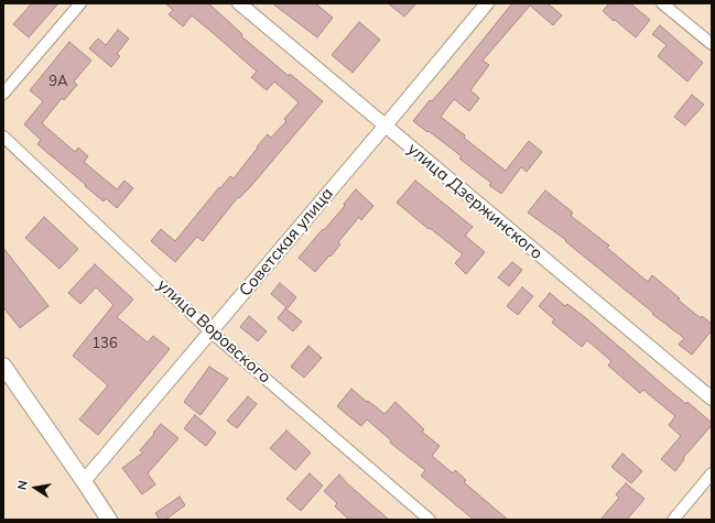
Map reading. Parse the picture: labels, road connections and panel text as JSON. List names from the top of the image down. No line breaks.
{"streets":{"street":["улица Дзержинского","Советская улица","улица Воровского"]},"crossings":[["улица Дзержинского","Советская улица"],["Советская улица","улица Воровского"]],"house_numbers":["9А","136"],"north":"left"}
